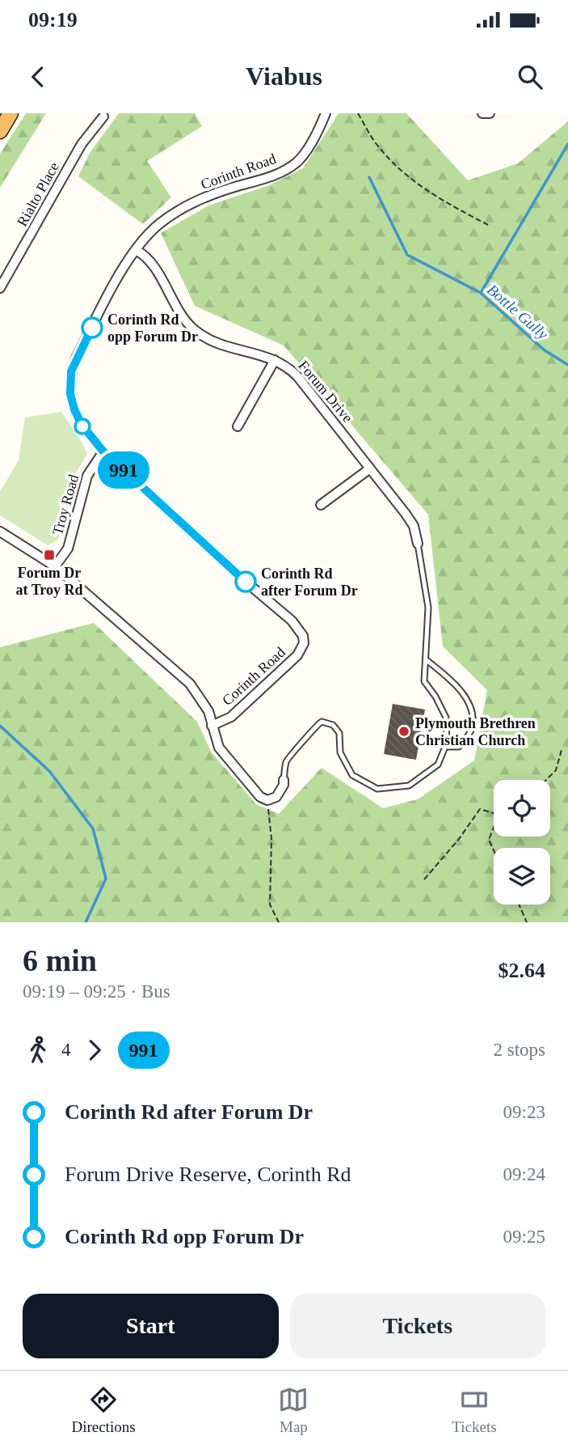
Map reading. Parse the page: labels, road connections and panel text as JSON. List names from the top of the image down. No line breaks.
{"streets":{"street":["Corinth Road","Rialto Place","Forum Drive","Troy Road"]},"crossings":[["Corinth Road","Forum Drive"],["Corinth Road","Troy Road"]],"water":["Bottle Gully"],"places":{"other":["Corinth Rd opp Forum Dr","Corinth Rd after Forum Dr","Plymouth Brethren Christian Church"],"transit":["Forum Dr at Troy Rd"]},"lines":["bus line 991"],"page":{"status":"09:19","header":"Viabus","on_map":"991","heading":["6 min","09:19 – 09:25 · Bus","$2.64"],"legs":["4","991","2 stops"],"list":[{"name":"Corinth Rd after Forum Dr","value":"09:23"},{"name":"Forum Drive Reserve, Corinth Rd","value":"09:24"},{"name":"Corinth Rd opp Forum Dr","value":"09:25"}],"buttons":["Start","Tickets"],"tabs":["Directions","Map","Tickets"]}}
